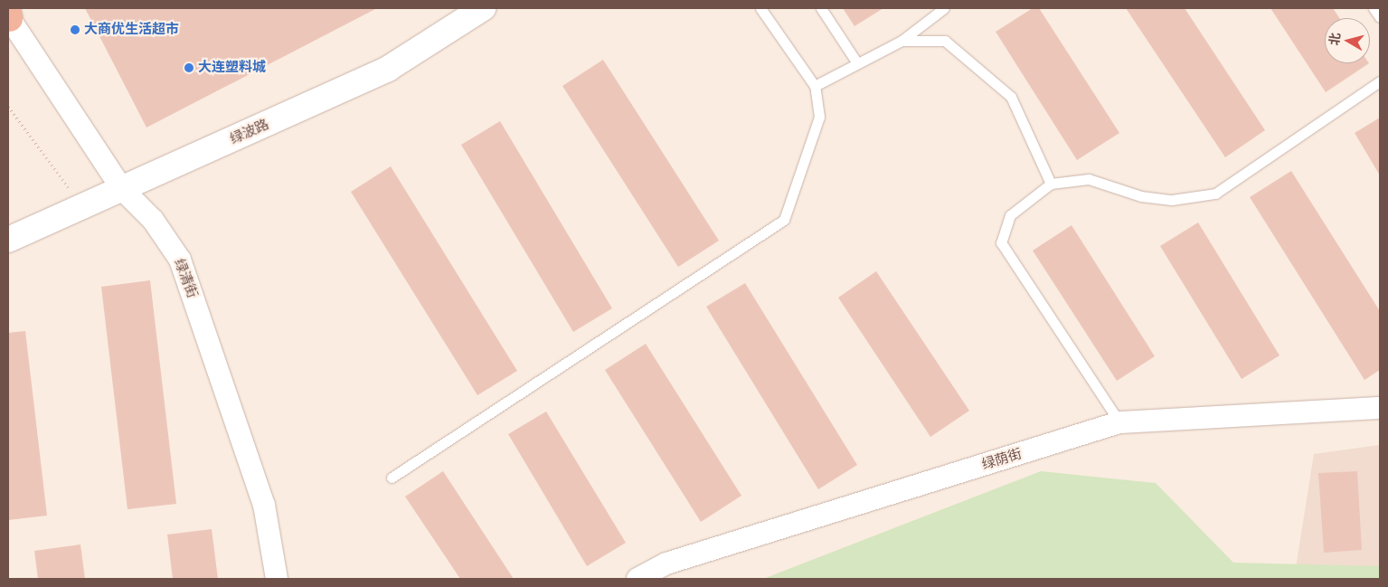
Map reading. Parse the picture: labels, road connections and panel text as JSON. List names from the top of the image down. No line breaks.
{"streets":{"street":["绿波路","绿清街","绿荫街"]},"crossings":[["绿波路","绿清街"]],"places":["大商优生活超市","大连塑料城"],"north":"left"}
